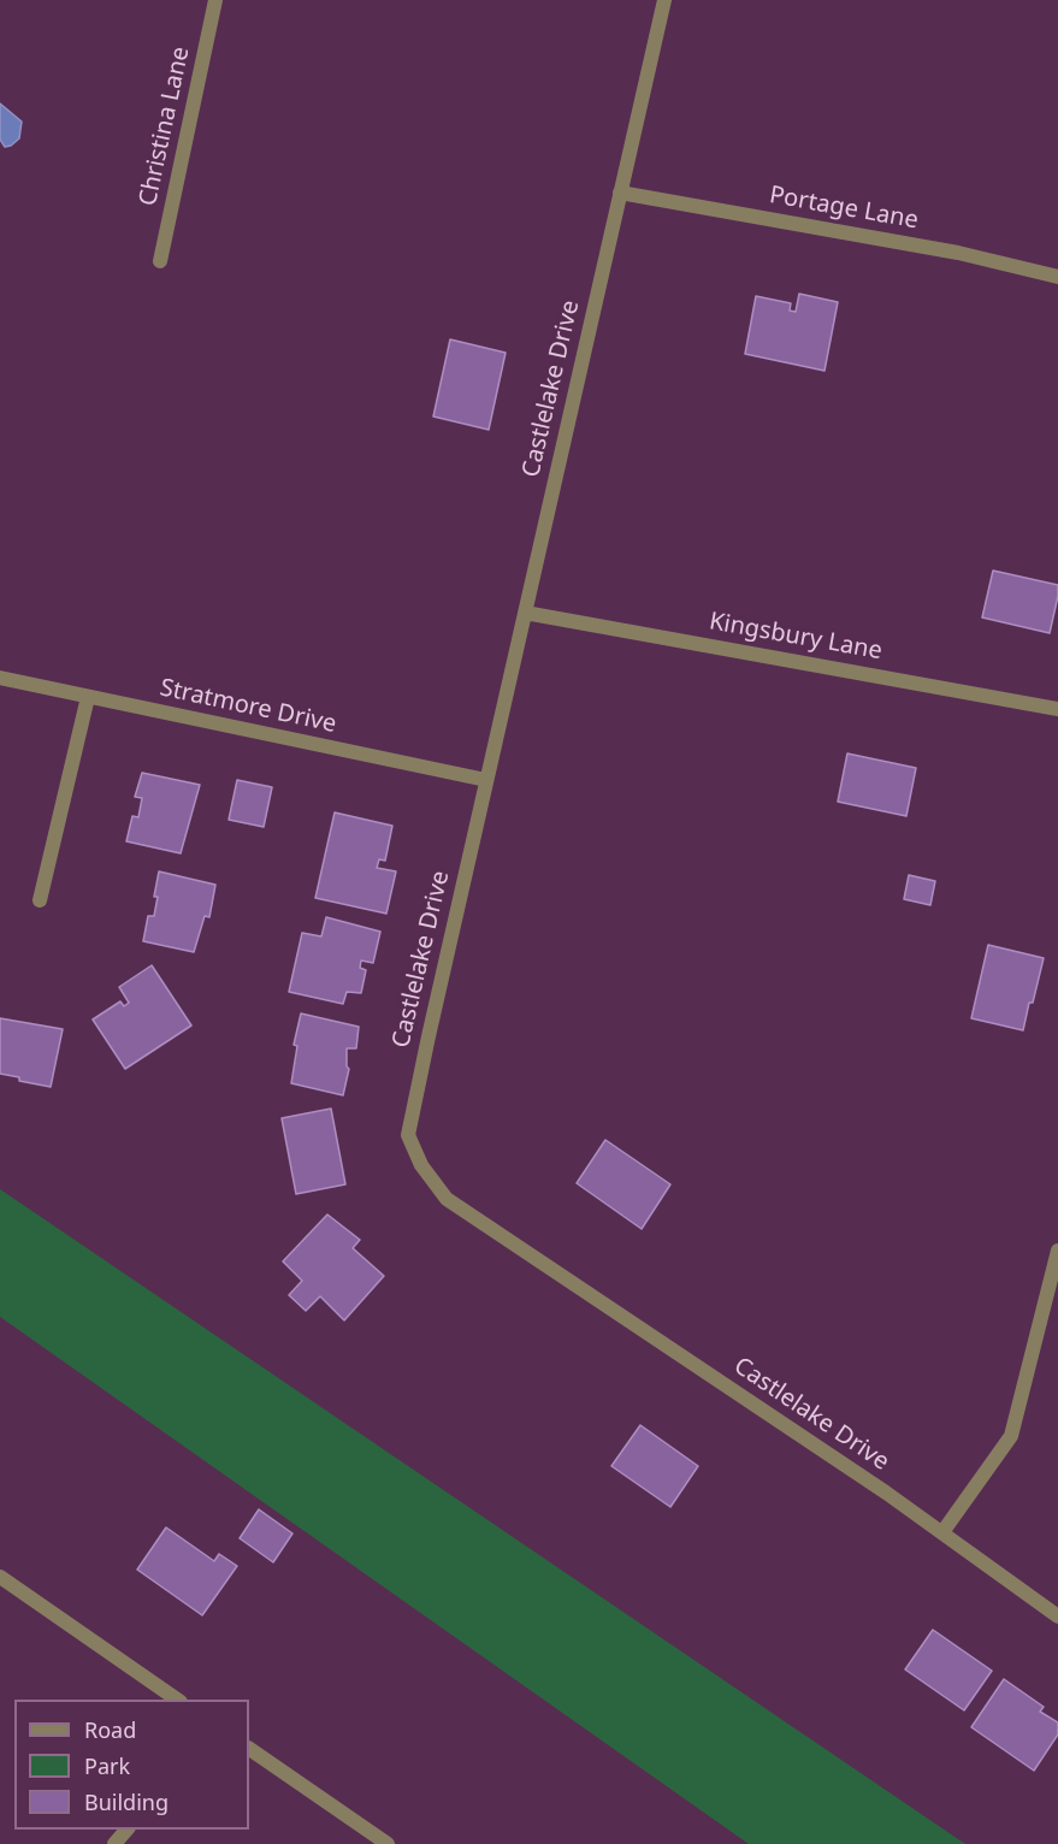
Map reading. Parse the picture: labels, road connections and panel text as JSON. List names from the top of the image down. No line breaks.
{"streets":{"street":["Christina Lane","Portage Lane","Castlelake Drive","Kingsbury Lane","Stratmore Drive"]},"crossings":[["Portage Lane","Castlelake Drive"],["Castlelake Drive","Kingsbury Lane"],["Castlelake Drive","Stratmore Drive"]],"legend":["Road","Park","Building"]}
